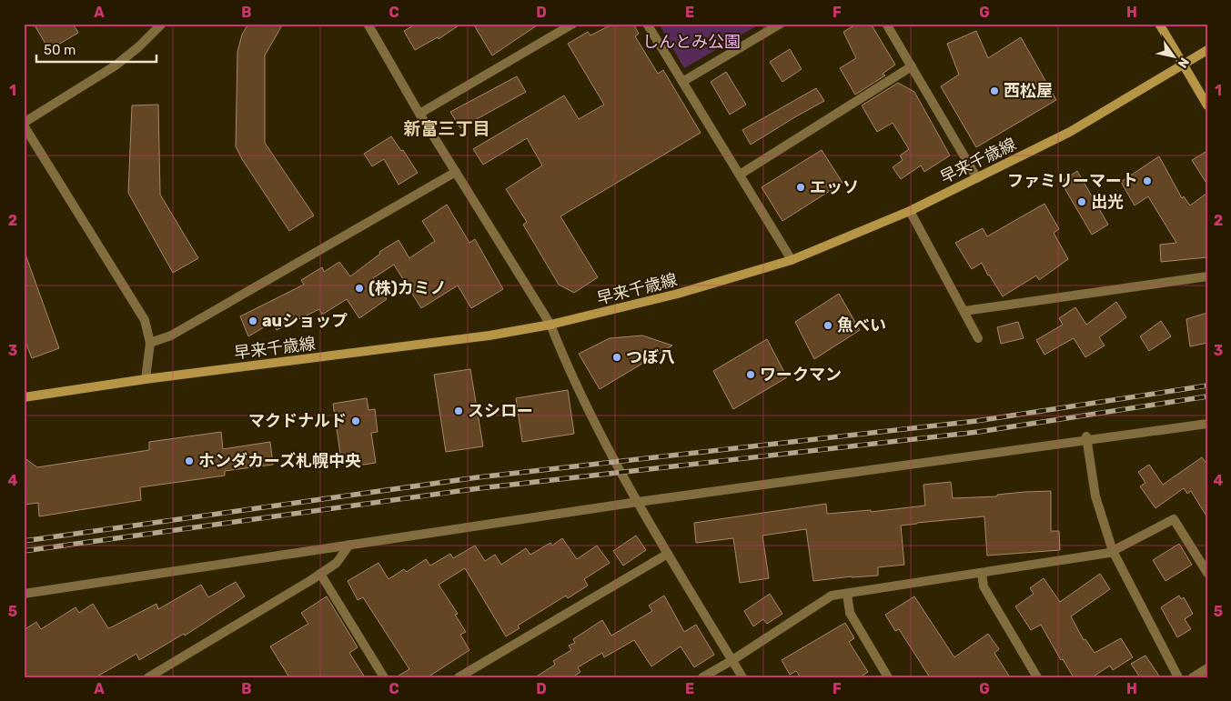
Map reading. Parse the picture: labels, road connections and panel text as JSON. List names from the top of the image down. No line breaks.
{"streets":{"main road":["早来千歳線"]},"districts":["新富三丁目"],"parks":["しんとみ公園"],"places":["西松屋","ファミリーマート","エッソ","出光","(株)カミノ","auショップ","魚べい","つぼ八","ワークマン","スシロー","マクドナルド","ホンダカーズ札幌中央"],"scale_bar":"50 m","north":"bottom right","grid":{"columns":["A","B","C","D","E","F","G","H"],"rows":["1","2","3","4","5"]}}
